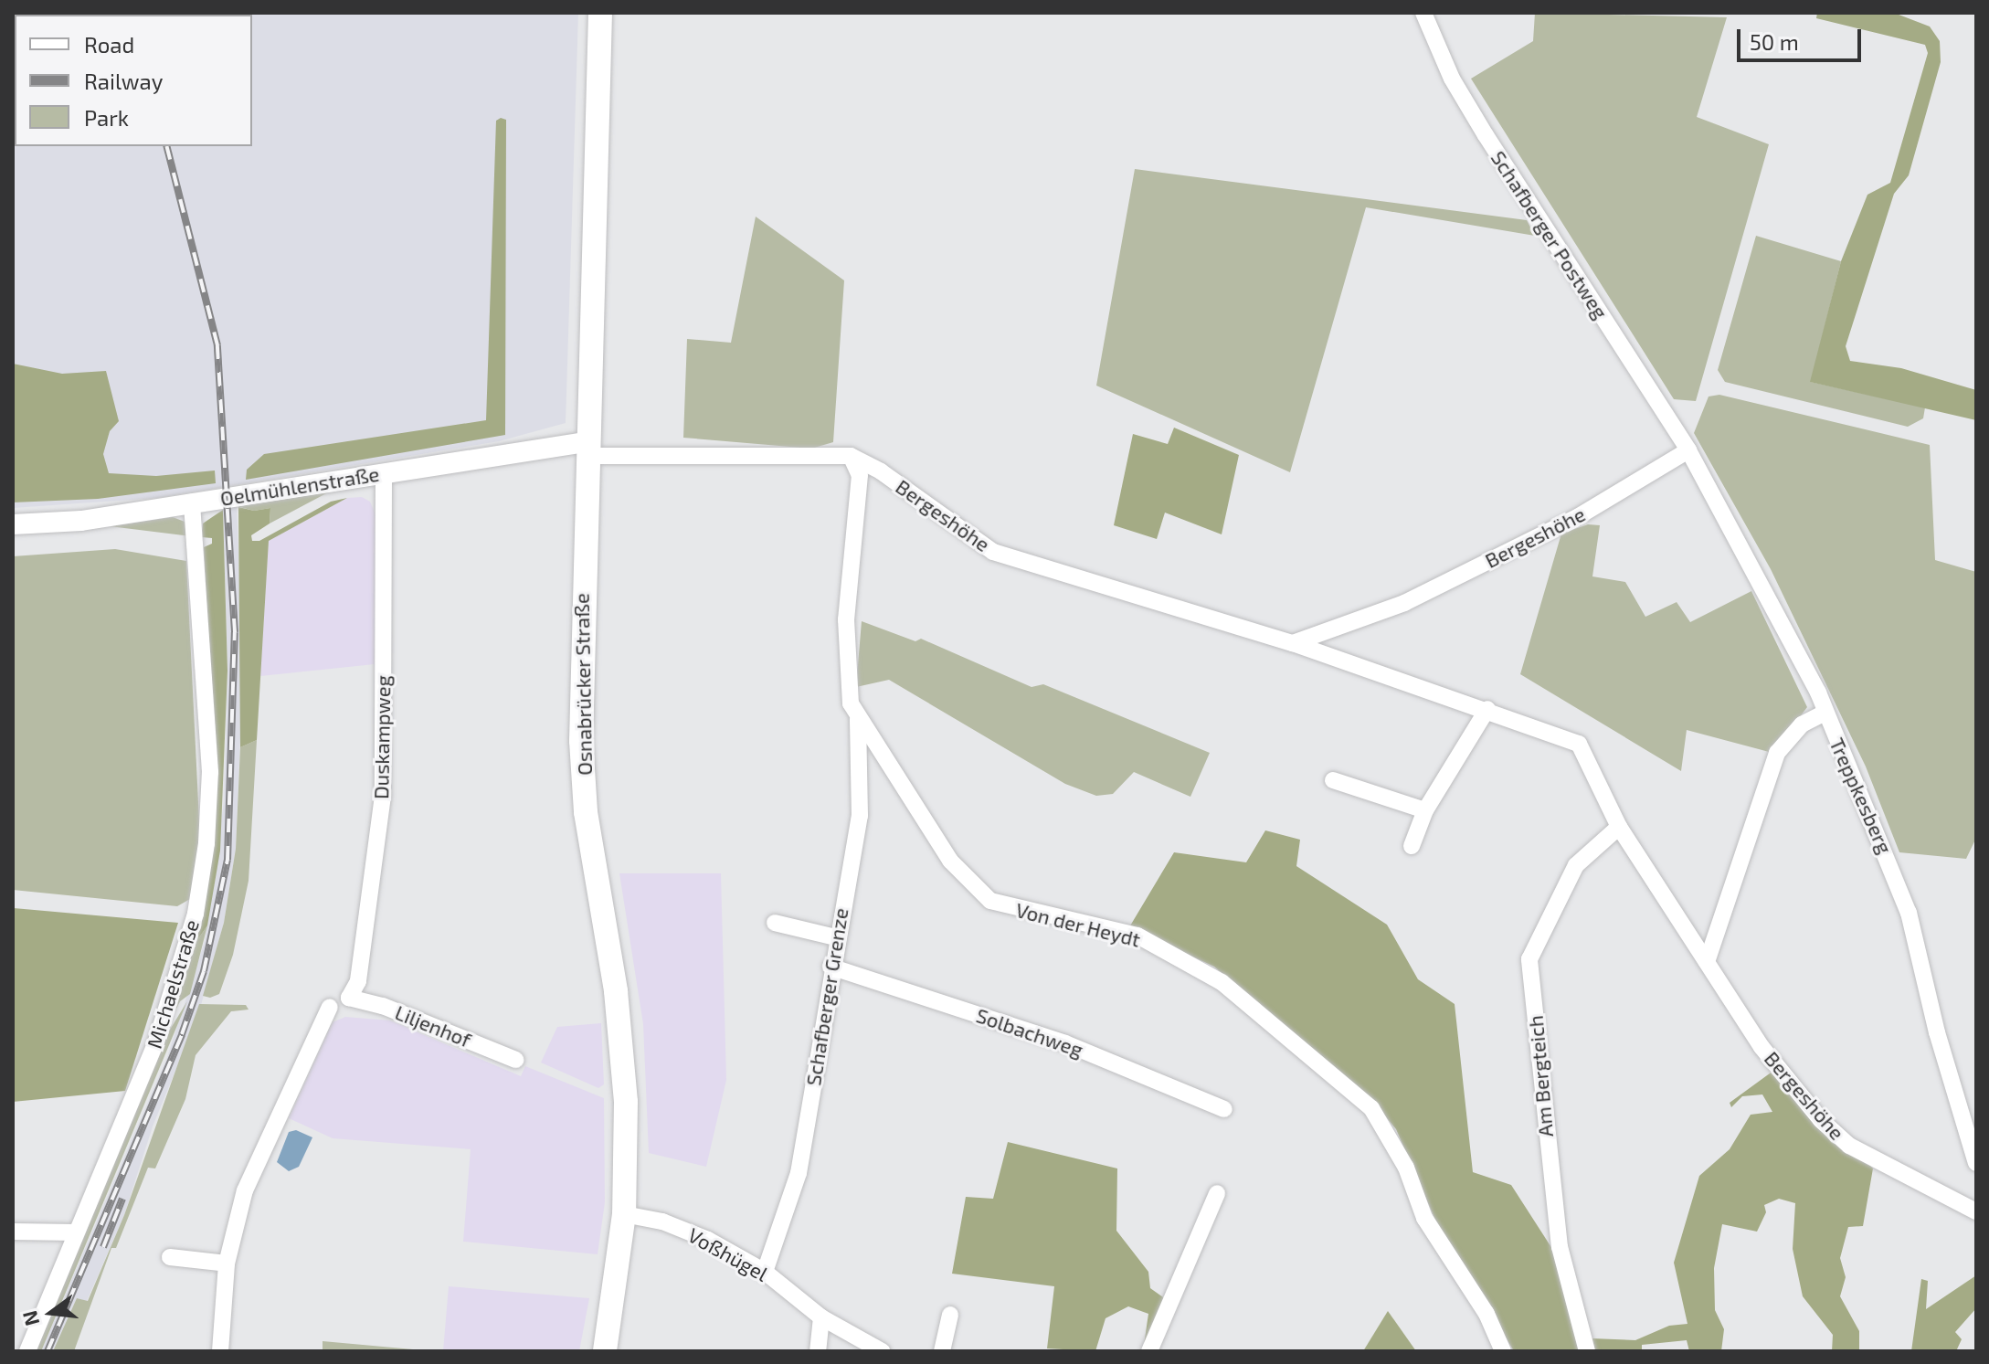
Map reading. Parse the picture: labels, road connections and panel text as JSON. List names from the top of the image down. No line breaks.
{"streets":{"main road":["Osnabrücker Straße"],"street":["Schafberger Postweg","Oelmühlenstraße","Bergeshöhe","Duskampweg","Treppkesberg","Von der Heydt","Michaelstraße","Schafberger Grenze","Liljenhof","Solbachweg","Am Bergteich","Voßhügel"]},"crossings":[["Schafberger Postweg","Bergeshöhe"],["Schafberger Postweg","Treppkesberg"],["Oelmühlenstraße","Bergeshöhe"],["Oelmühlenstraße","Osnabrücker Straße"],["Oelmühlenstraße","Duskampweg"],["Oelmühlenstraße","Michaelstraße"],["Bergeshöhe","Osnabrücker Straße"],["Bergeshöhe","Treppkesberg"],["Bergeshöhe","Von der Heydt"],["Bergeshöhe","Am Bergteich"],["Osnabrücker Straße","Voßhügel"],["Duskampweg","Liljenhof"],["Von der Heydt","Schafberger Grenze"],["Schafberger Grenze","Solbachweg"],["Schafberger Grenze","Voßhügel"]],"legend":["Road","Railway","Park"],"scale_bar":"50 m","north":"left"}
